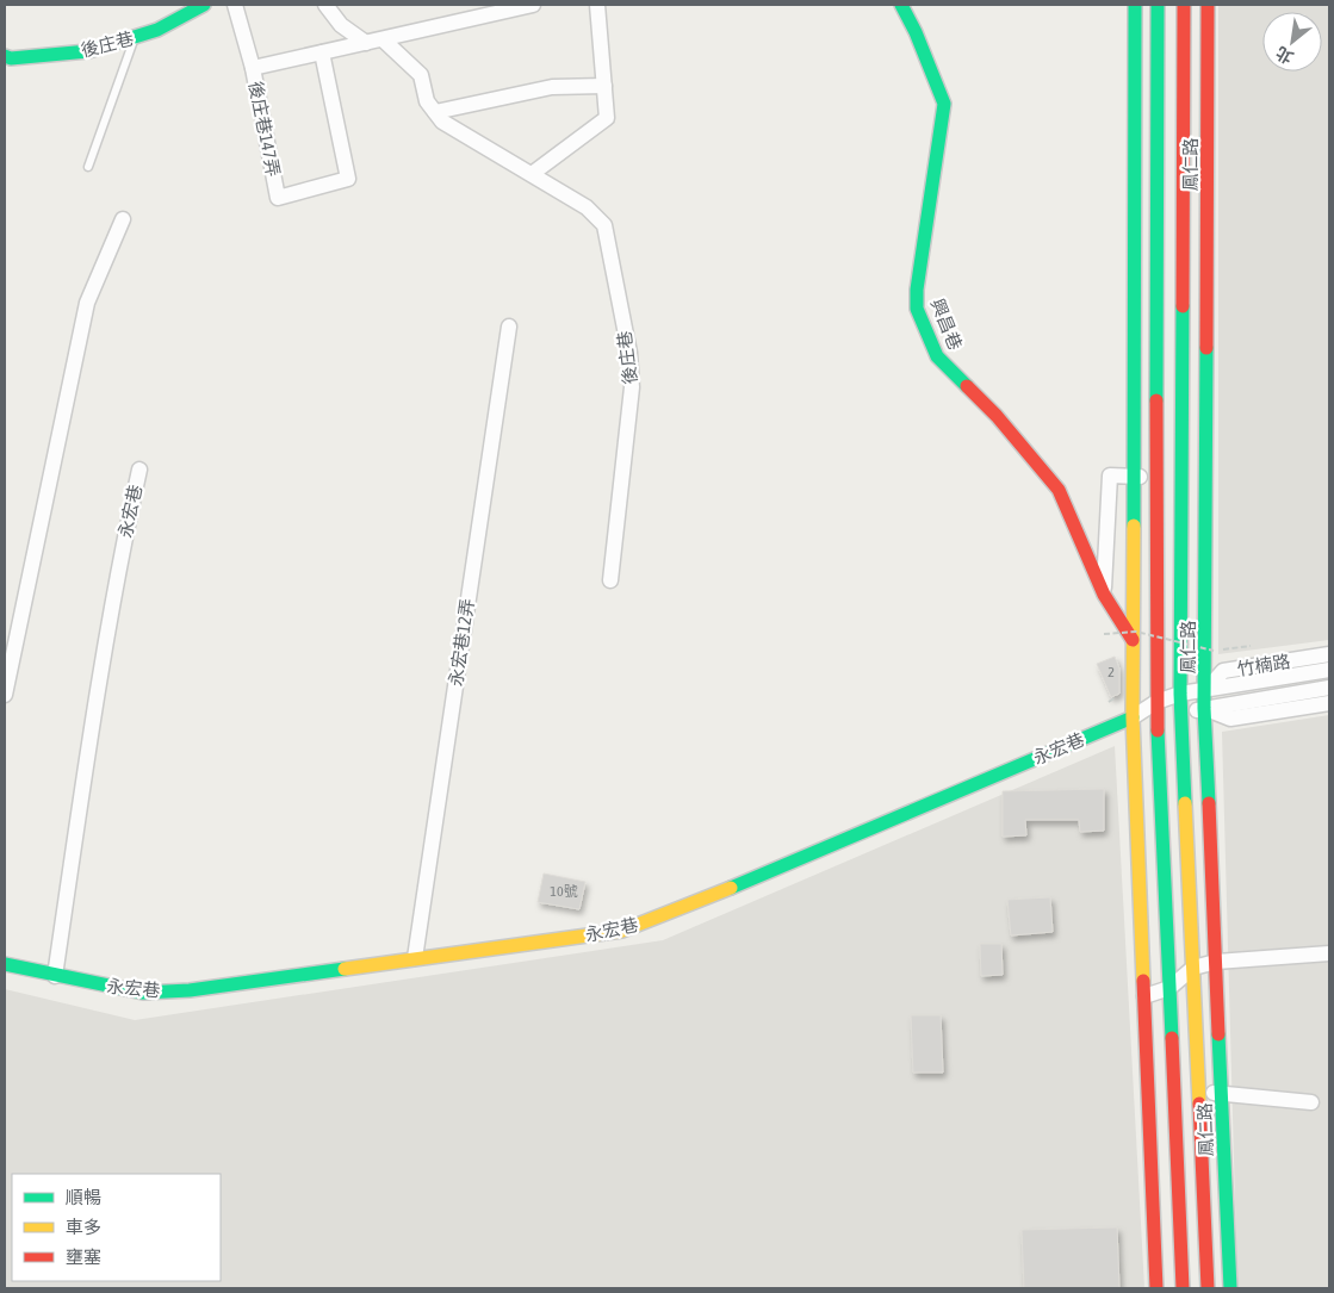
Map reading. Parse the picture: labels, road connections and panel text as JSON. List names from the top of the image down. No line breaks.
{"streets":{"main road":["後庄巷","鳳仁路","興昌巷","永宏巷"],"street":["後庄巷147弄","永宏巷12弄","竹楠路"]},"crossings":[["鳳仁路","竹楠路"],["永宏巷","永宏巷12弄"],["永宏巷","竹楠路"]],"house_numbers":["2","10號"],"legend":["順暢","車多","壅塞"],"north":"bottom left"}
